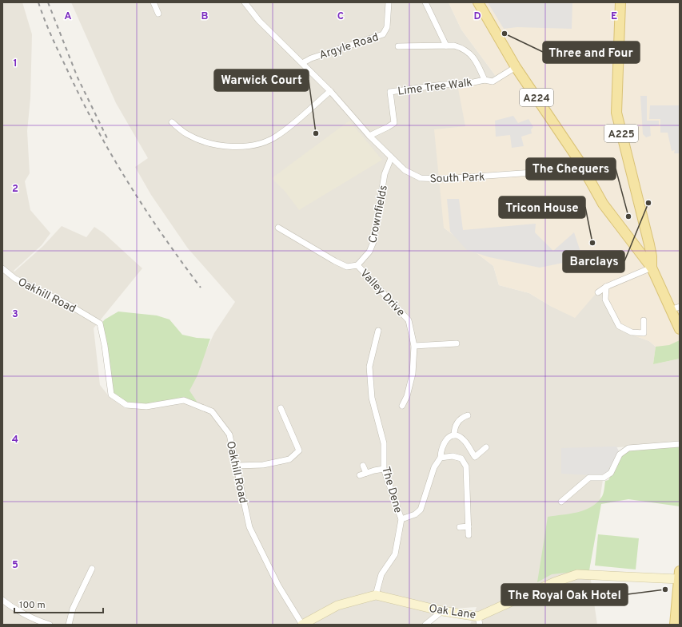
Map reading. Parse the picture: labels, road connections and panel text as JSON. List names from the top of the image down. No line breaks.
{"streets":{"main road":["A224","A225"],"street":["Argyle Road","Lime Tree Walk","South Park","Crownfields","Valley Drive","Oakhill Road","The Dene","Oak Lane"]},"crossings":[["Argyle Road","South Park"],["Lime Tree Walk","A224"],["Lime Tree Walk","South Park"],["A224","A225"],["A224","South Park"],["South Park","Crownfields"],["Crownfields","Valley Drive"],["Oakhill Road","Oak Lane"],["The Dene","Oak Lane"]],"places":["Three and Four","Warwick Court","Barclays","The Chequers","Tricon House","The Royal Oak Hotel"],"scale_bar":"100 m","grid":{"columns":["A","B","C","D","E"],"rows":["1","2","3","4","5"]}}
